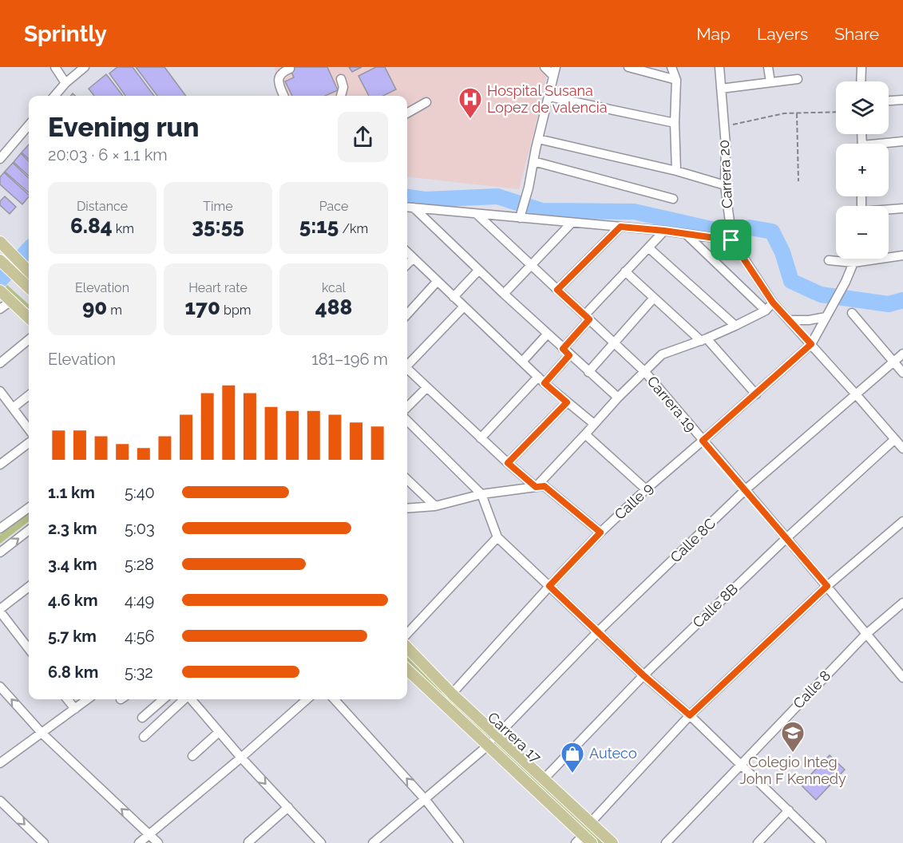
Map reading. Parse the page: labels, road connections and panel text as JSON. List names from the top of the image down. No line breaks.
{"streets":{"main road":["Carrera 17"],"street":["Carrera 20","Carrera 19","Calle 9","Calle 8C","Calle 8B","Calle 8"]},"crossings":[["Carrera 20","Calle 9"],["Carrera 20","Calle 8C"],["Carrera 20","Calle 8B"],["Carrera 19","Calle 9"],["Carrera 19","Calle 8C"],["Carrera 19","Calle 8B"],["Carrera 19","Calle 8"],["Calle 8C","Carrera 17"]],"places":{"hospital":["Hospital Susana Lopez de valencia"],"school or university":["Colegio Integ John F Kennedy"],"shop":["Auteco"]},"page":{"header":"Sprintly","nav":["Map","Layers","Share"],"map_buttons":["+","−"],"heading":["Evening run","20:03 · 6 × 1.1 km"],"stats":[["Distance","6.84 km"],["Time","35:55"],["Pace","5:15 /km"],["Elevation","90 m"],["Heart rate","170 bpm"],["kcal","488"]],"chart":["Elevation","181–196 m"],"list":[{"name":"1.1 km","note":"5:40"},{"name":"2.3 km","note":"5:03"},{"name":"3.4 km","note":"5:28"},{"name":"4.6 km","note":"4:49"},{"name":"5.7 km","note":"4:56"},{"name":"6.8 km","note":"5:32"}]}}
